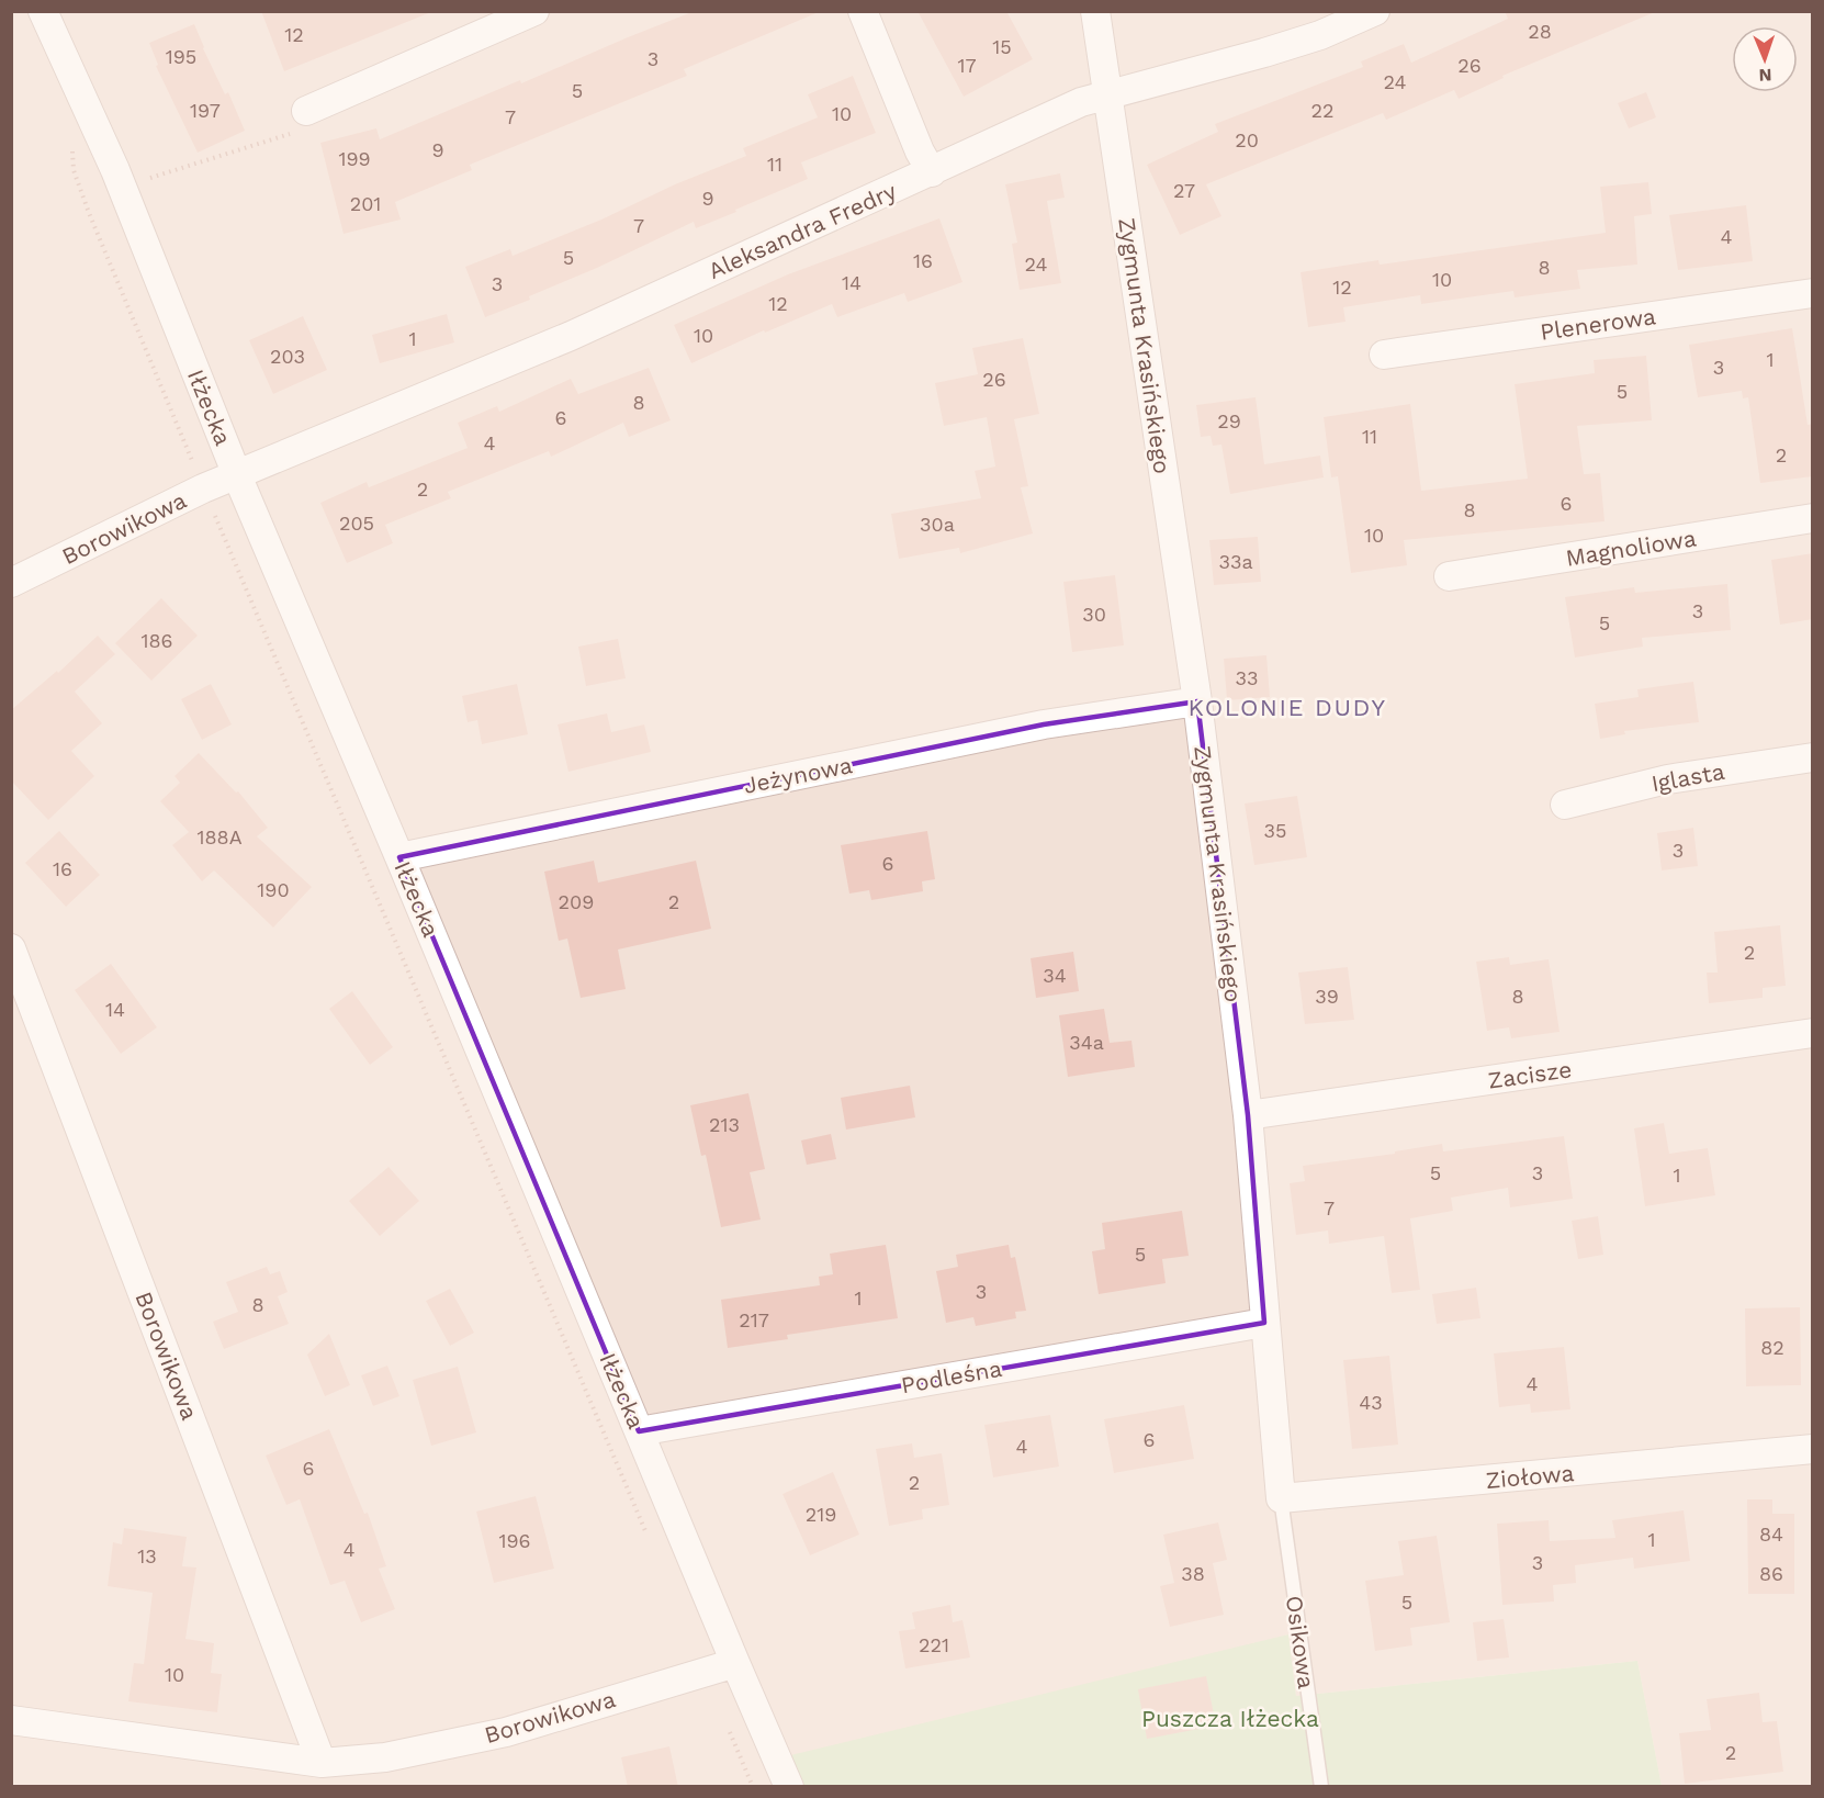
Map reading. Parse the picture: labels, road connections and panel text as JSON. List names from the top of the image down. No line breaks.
{"streets":{"street":["Aleksandra Fredry","Plenerowa","Zygmunta Krasińskiego","Iłżecka","Borowikowa","Magnoliowa","Jeżynowa","Iglasta","Zacisze","Podleśna","Ziołowa"],"lane":["Osikowa"]},"crossings":[["Aleksandra Fredry","Zygmunta Krasińskiego"],["Aleksandra Fredry","Iłżecka"],["Aleksandra Fredry","Borowikowa"],["Zygmunta Krasińskiego","Jeżynowa"],["Zygmunta Krasińskiego","Zacisze"],["Zygmunta Krasińskiego","Podleśna"],["Zygmunta Krasińskiego","Ziołowa"],["Zygmunta Krasińskiego","Osikowa"],["Iłżecka","Borowikowa"],["Iłżecka","Jeżynowa"],["Iłżecka","Podleśna"],["Ziołowa","Osikowa"]],"districts":["KOLONIE DUDY"],"parks":["Puszcza Iłżecka"],"house_numbers":["28","12","15","195","3","17","26","24","5","197","22","10","7","20","9","199","11","27","9","201","7","4","5","16","24","8","10","14","3","12","12","10","1","203","1","3","26","5","8","6","29","11","4","2","2","6","8","205","30a","10","33a","3","30","5","186","33","35","188A","3","6","16","190","209","2","2","34","39","8","14","34a","213","5","3","1","7","5","3","1","8","217","82","4","43","6","4","6","2","219","84","1","196","4","13","3","38","86","5","221","10","2"],"north":"bottom"}
